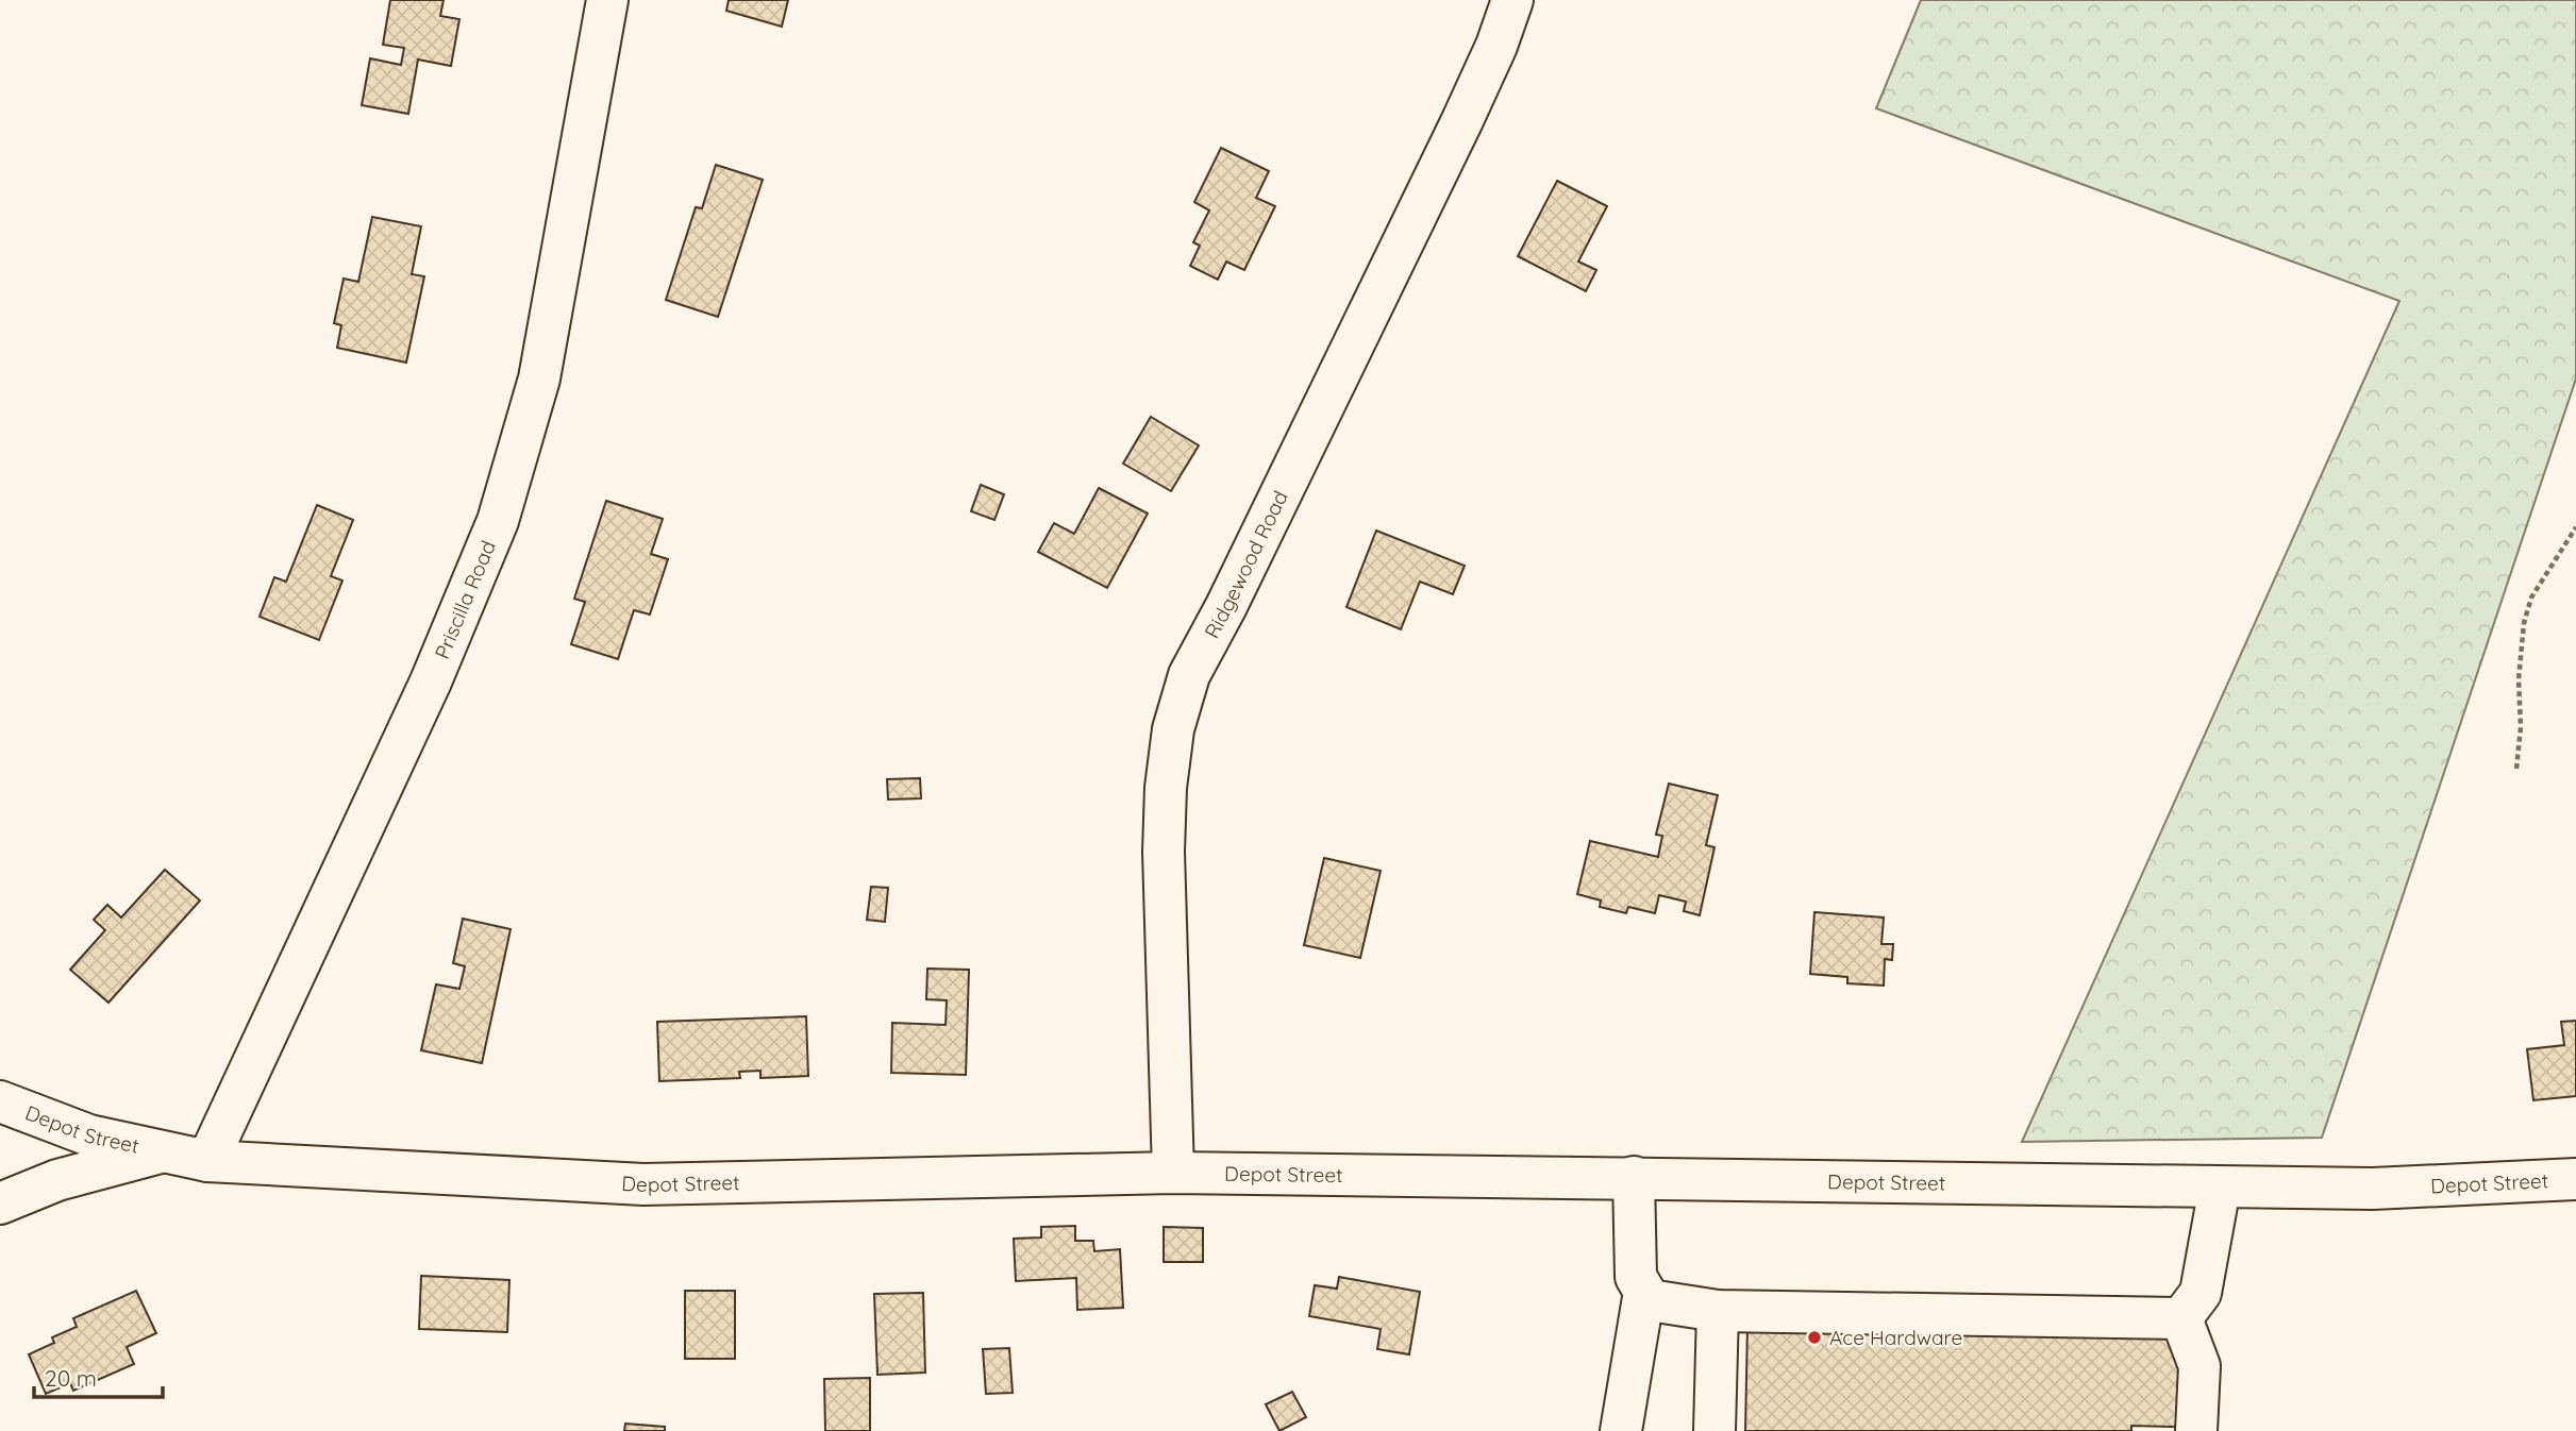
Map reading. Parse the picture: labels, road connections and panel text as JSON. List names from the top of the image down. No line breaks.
{"streets":{"main road":["Ridgewood Road","Priscilla Road","Depot Street"]},"crossings":[["Ridgewood Road","Depot Street"],["Priscilla Road","Depot Street"]],"places":["Ace Hardware"],"scale_bar":"20 m"}
